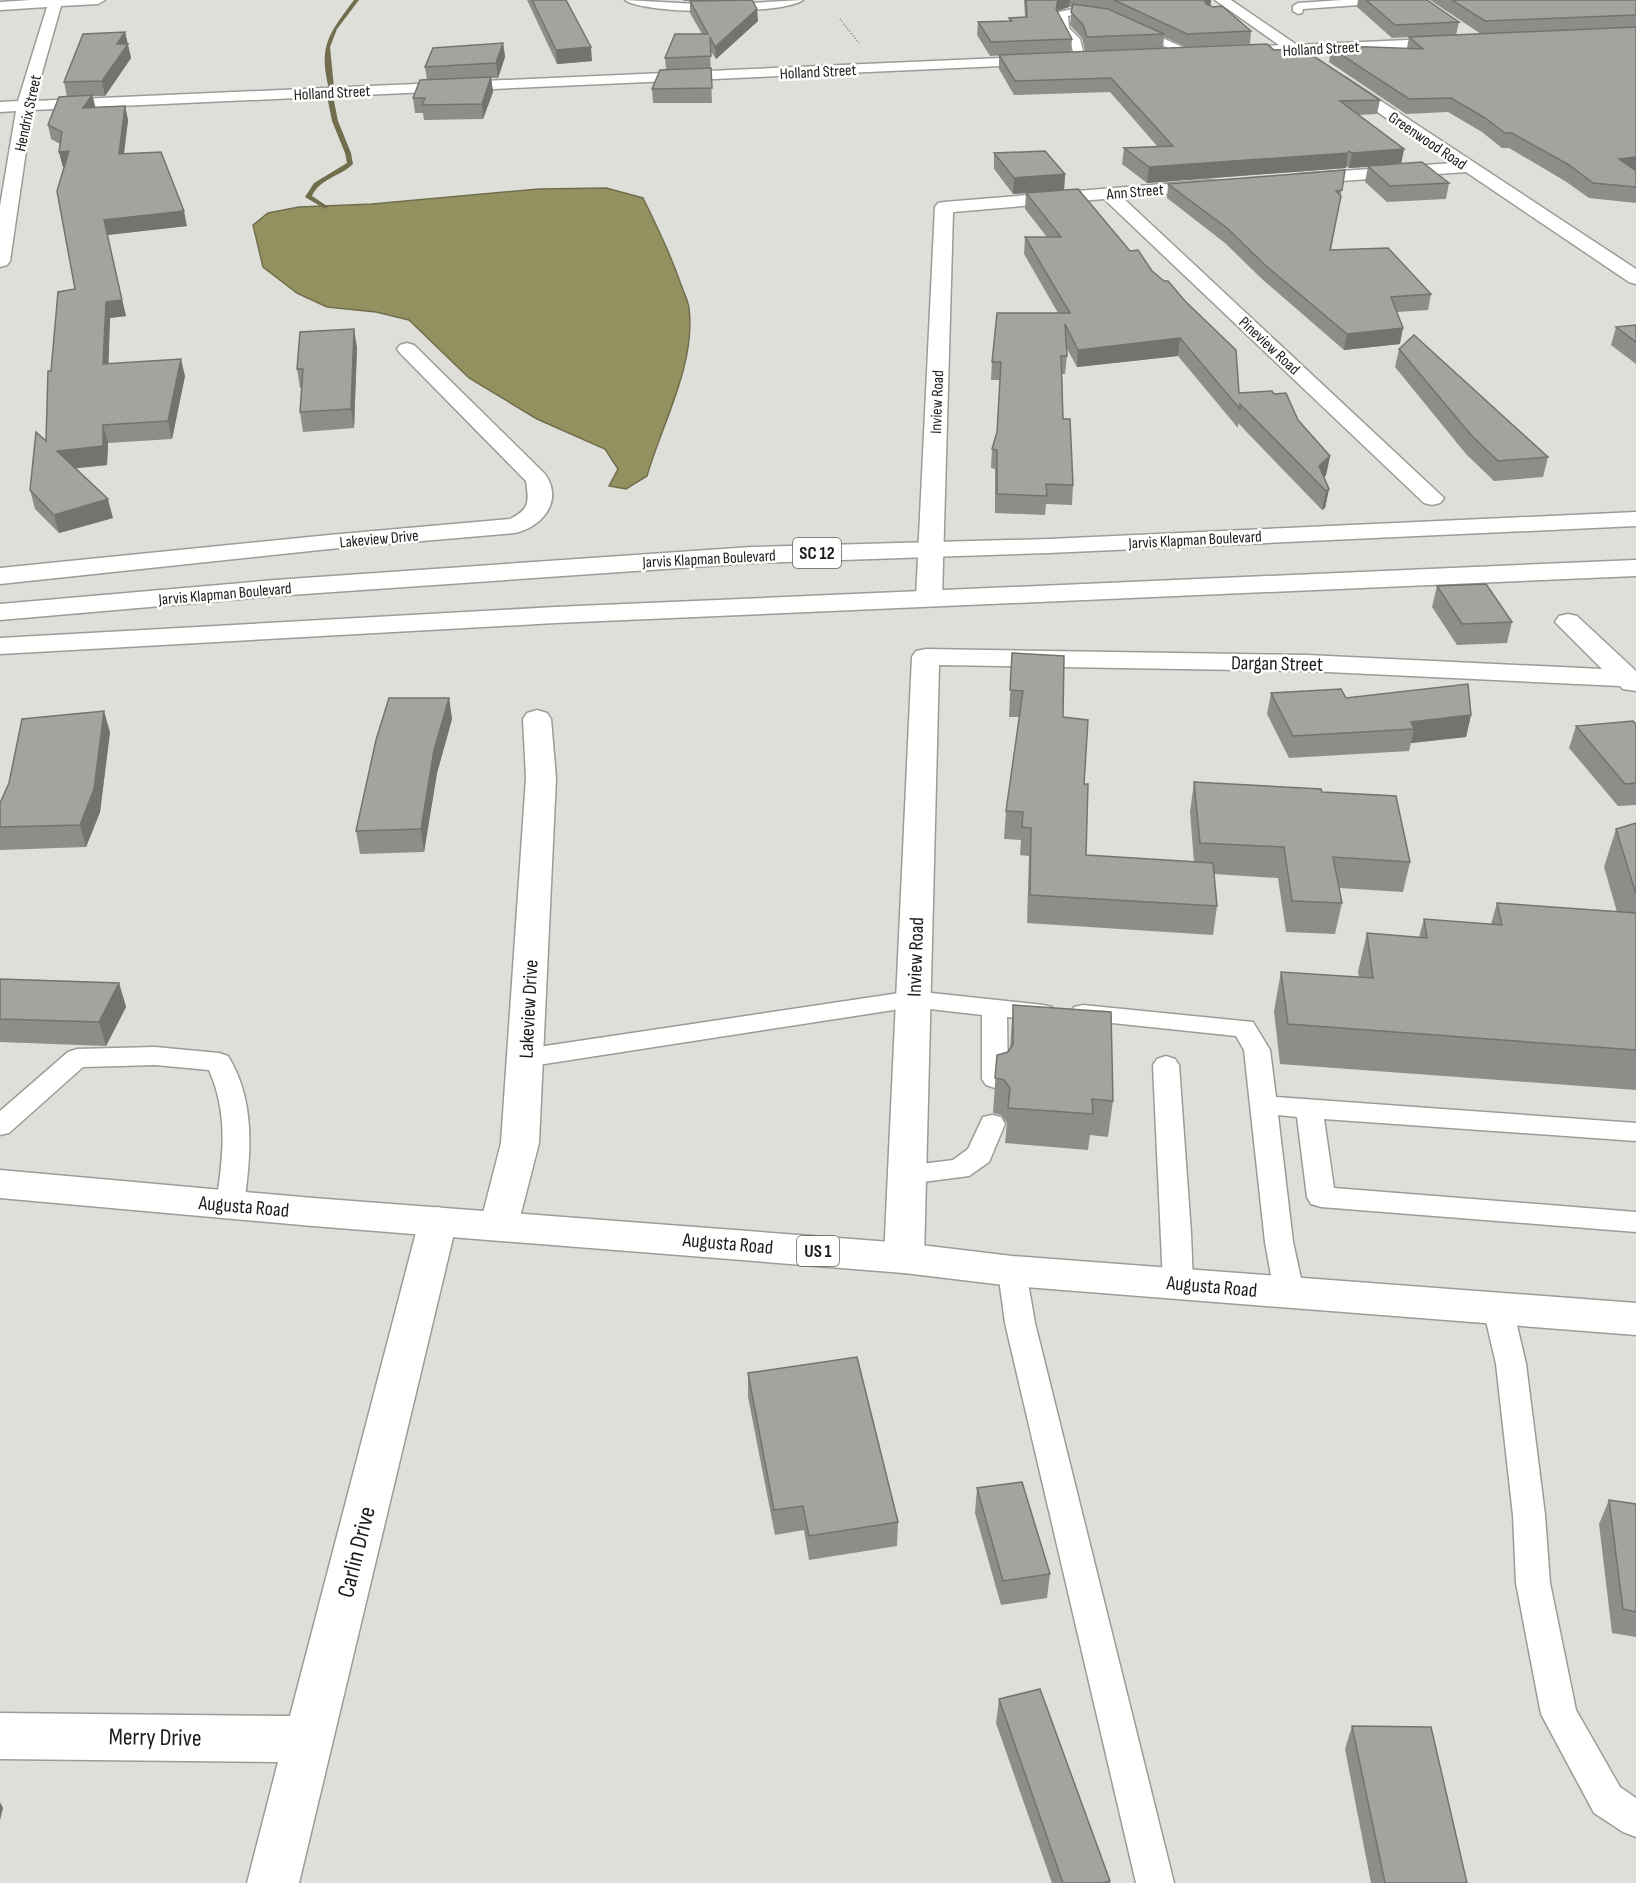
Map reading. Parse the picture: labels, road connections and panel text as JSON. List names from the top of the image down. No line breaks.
{"streets":{"main road":["Holland Street","Hendrix Street","Greenwood Road","Ann Street","Pineview Road","Inview Road","Lakeview Drive","Jarvis Klapman Boulevard","SC 12","Dargan Street","Augusta Road","US 1","Carlin Drive","Merry Drive"]},"crossings":[["Holland Street","Hendrix Street"],["Holland Street","Greenwood Road"],["Ann Street","Pineview Road"],["Ann Street","Inview Road"],["Inview Road","Jarvis Klapman Boulevard"],["Inview Road","Dargan Street"],["Inview Road","Augusta Road"],["Lakeview Drive","Augusta Road"],["Augusta Road","Carlin Drive"],["Carlin Drive","Merry Drive"]]}
